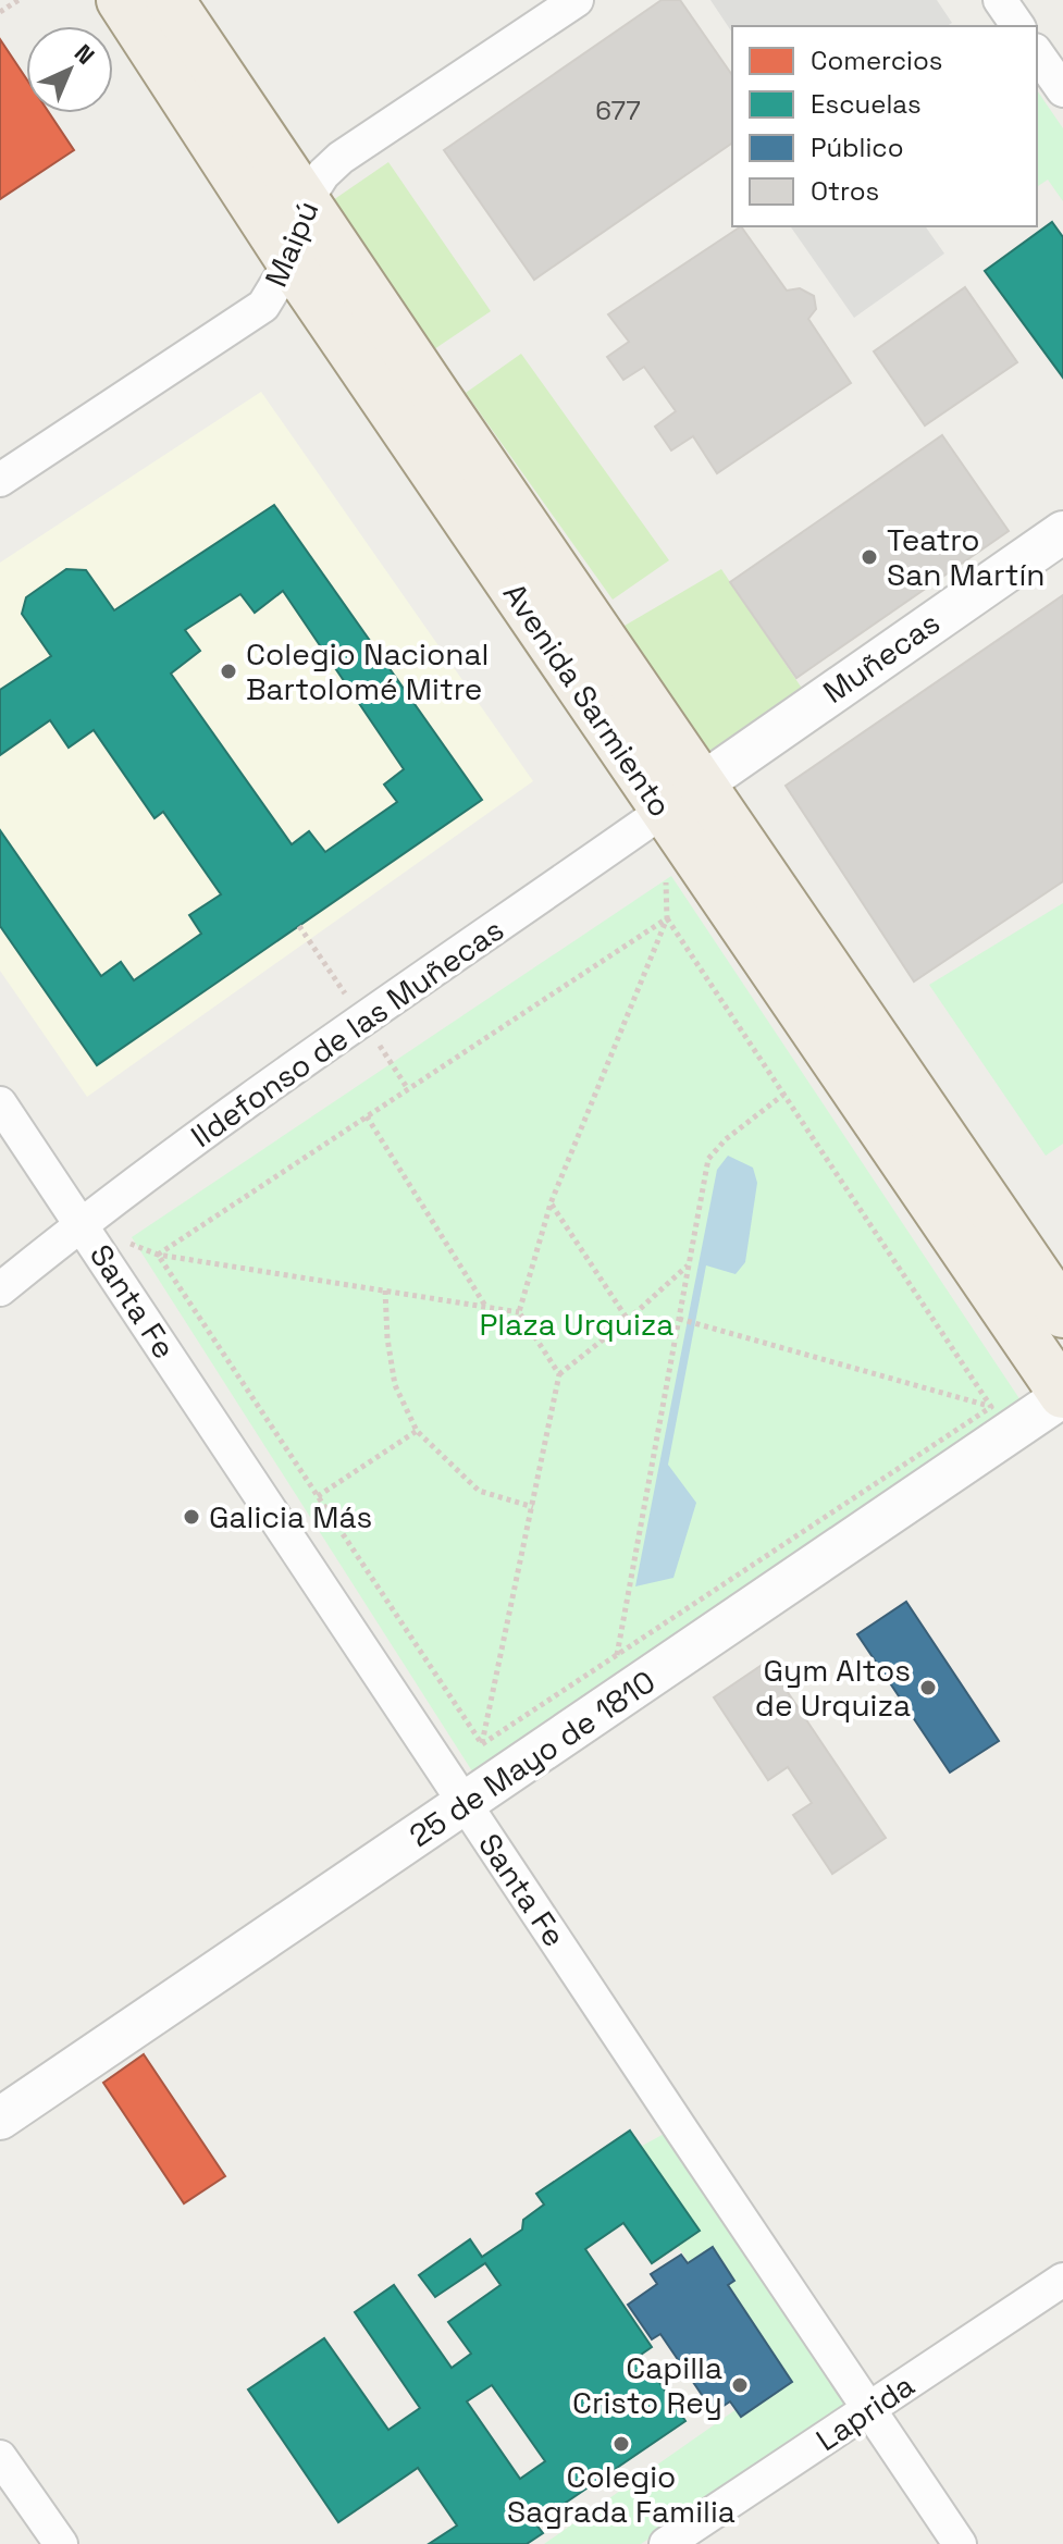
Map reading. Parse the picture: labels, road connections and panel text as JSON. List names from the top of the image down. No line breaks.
{"streets":{"main road":["Avenida Sarmiento"],"street":["Maipú","Muñecas","Ildefonso de las Muñecas","Santa Fe","25 de Mayo de 1810","Laprida"]},"crossings":[["Maipú","Avenida Sarmiento"],["Muñecas","Avenida Sarmiento"],["Muñecas","Ildefonso de las Muñecas"],["Avenida Sarmiento","Ildefonso de las Muñecas"],["Avenida Sarmiento","25 de Mayo de 1810"],["Ildefonso de las Muñecas","Santa Fe"],["Santa Fe","25 de Mayo de 1810"],["Santa Fe","Laprida"]],"parks":["Plaza Urquiza"],"places":["Teatro San Martín","Colegio Nacional Bartolomé Mitre","Galicia Más","Gym Altos de Urquiza","Capilla Cristo Rey","Colegio Sagrada Familia"],"house_numbers":["677"],"legend":["Comercios","Escuelas","Público","Otros"],"north":"top right"}
